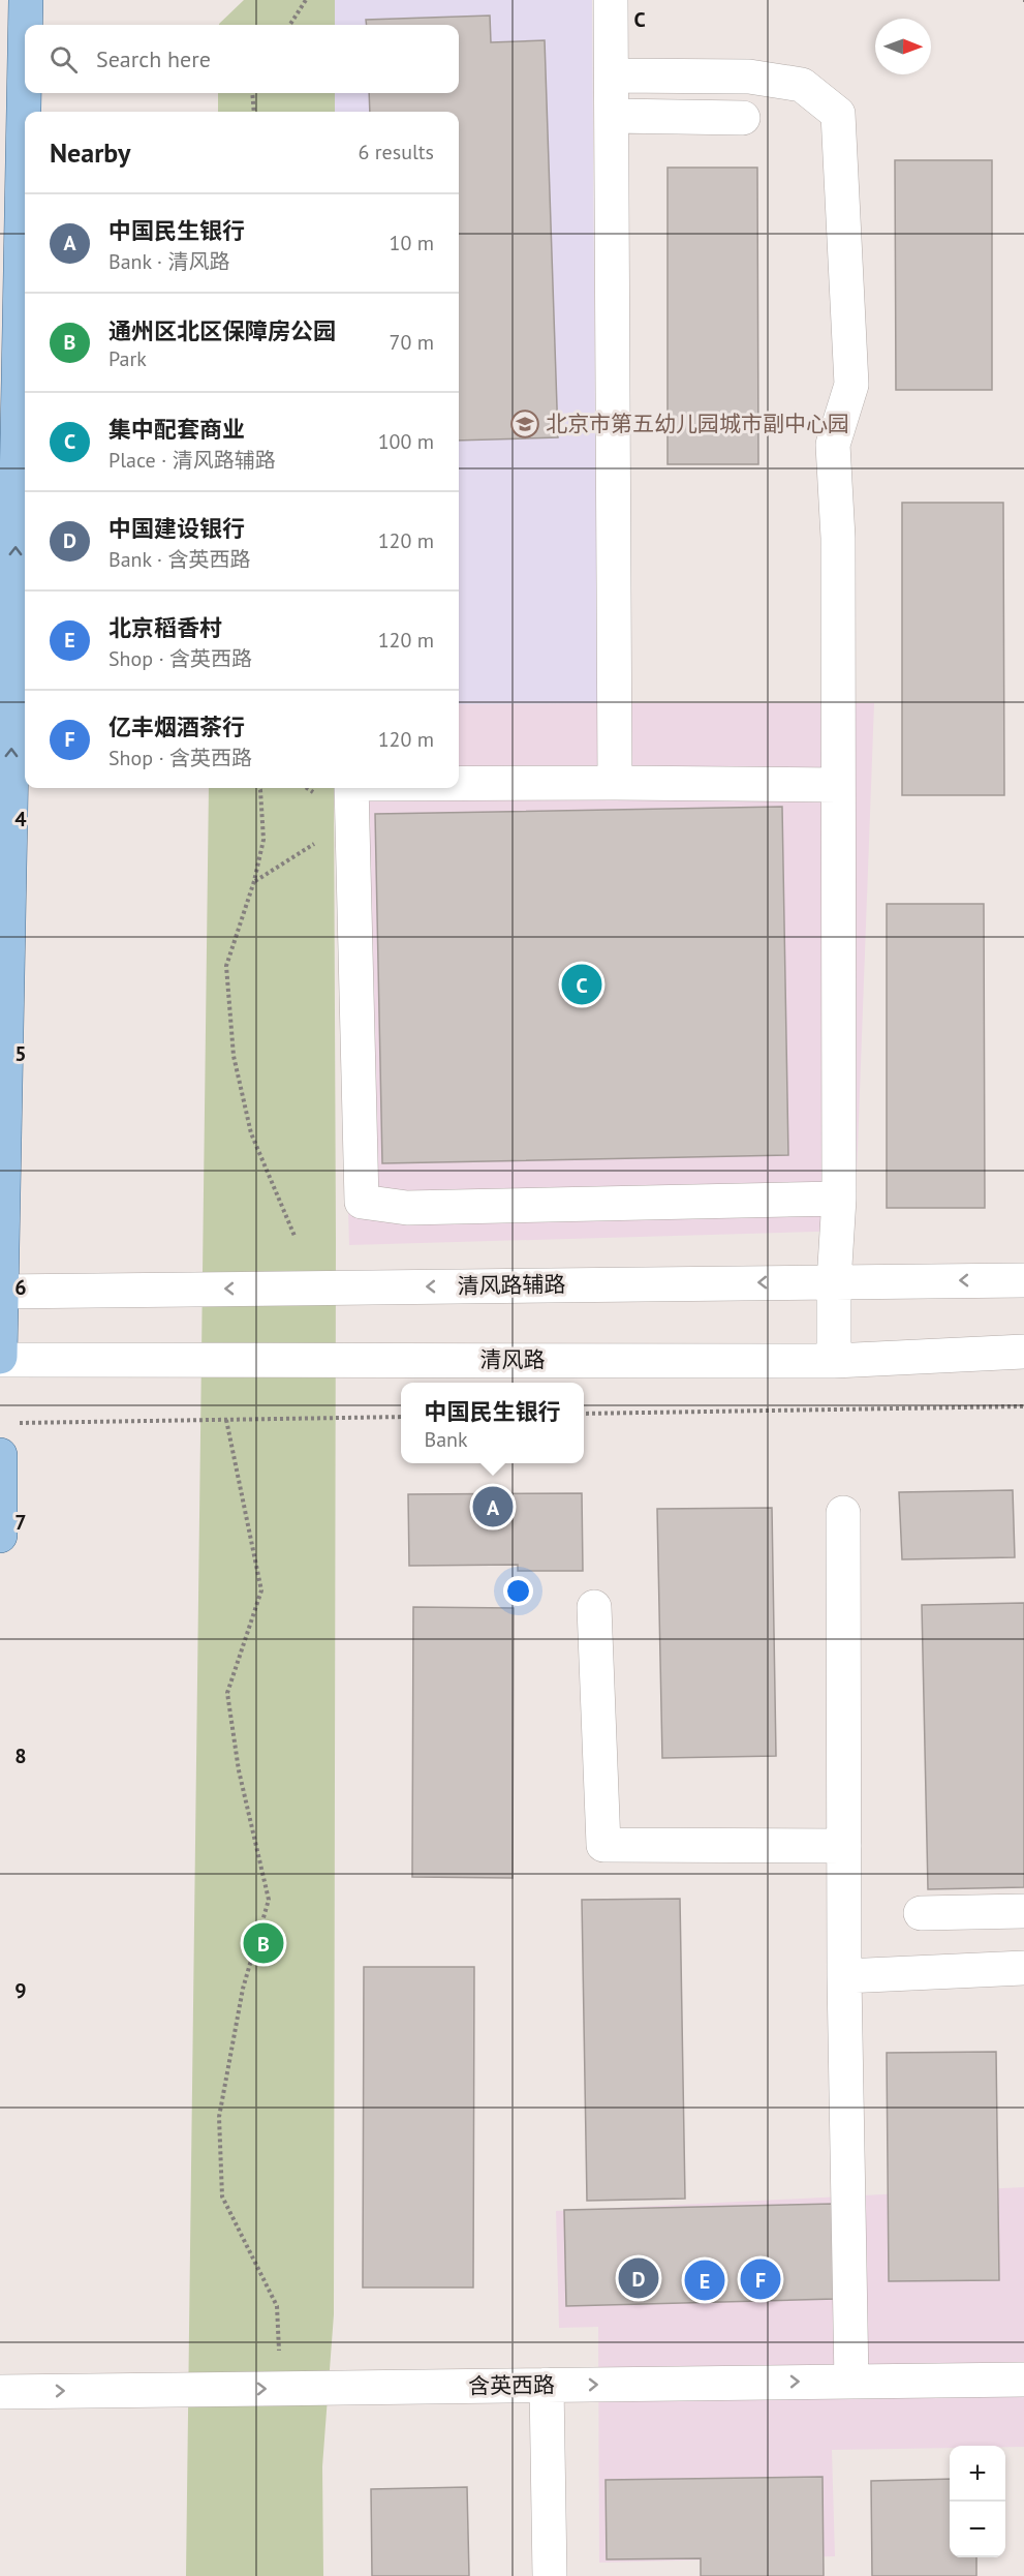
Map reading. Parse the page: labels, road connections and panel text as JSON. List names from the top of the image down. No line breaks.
{"streets":{"street":["清风路辅路","清风路","含英西路"]},"one_way":["清风路辅路","含英西路"],"places":{"school or university":["北京市第五幼儿园城市副中心园"]},"north":"right","page":{"search":"Search here","heading":["Nearby","6 results"],"list":[{"mark":"A","name":"中国民生银行","note":"Bank · 清风路","value":"10 m"},{"mark":"B","name":"通州区北区保障房公园","note":"Park","value":"70 m"},{"mark":"C","name":"集中配套商业","note":"Place · 清风路辅路","value":"100 m"},{"mark":"D","name":"中国建设银行","note":"Bank · 含英西路","value":"120 m"},{"mark":"E","name":"北京稻香村","note":"Shop · 含英西路","value":"120 m"},{"mark":"F","name":"亿丰烟酒茶行","note":"Shop · 含英西路","value":"120 m"}],"pins":["C","A","B","D","F","E"],"popup":["中国民生银行","Bank"],"map_buttons":["+","−"]},"grid":{"columns":["C"],"rows":["4","5","6","7","8","9"]}}
